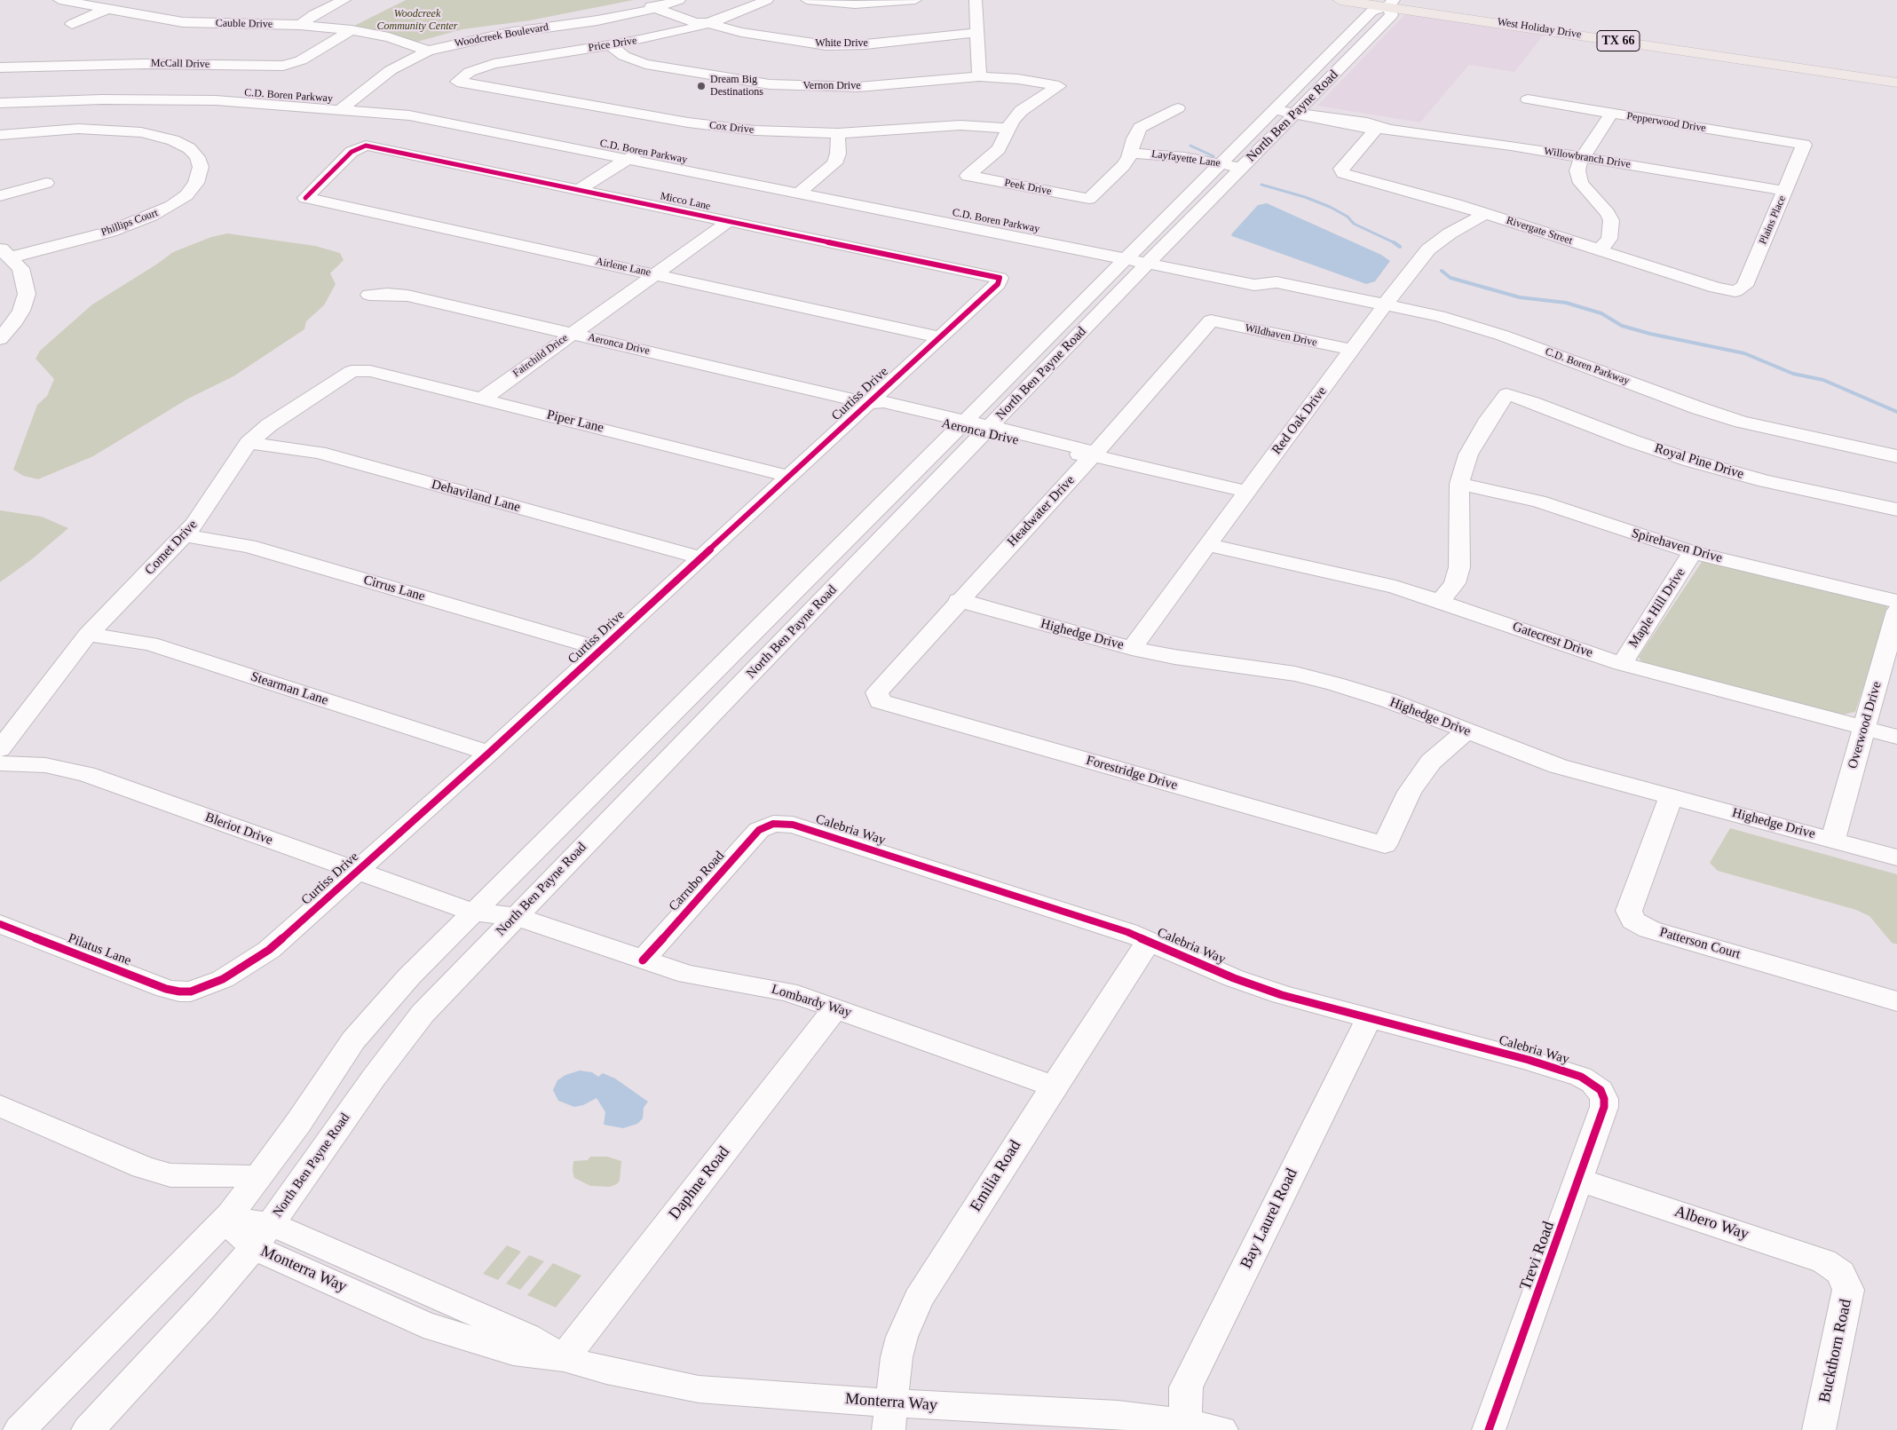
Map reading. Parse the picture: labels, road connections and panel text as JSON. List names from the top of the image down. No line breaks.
{"streets":{"main road":["West Holiday Drive","TX 66"],"street":["Cauble Drive","Woodcreek Boulevard","White Drive","Price Drive","McCall Drive","Vernon Drive","C.D. Boren Parkway","North Ben Payne Road","Pepperwood Drive","Cox Drive","Willowbranch Drive","Layfayette Lane","Peek Drive","Micco Lane","Plains Place","Phillips Court","Rivergate Street","Airlene Lane","Wildhaven Drive","Aeronca Drive","Fairchild Drice","Curtiss Drive","Red Oak Drive","Piper Lane","Royal Pine Drive","Dehaviland Lane","Headwater Drive","Spirehaven Drive","Comet Drive","Cirrus Lane","Maple Hill Drive","Highedge Drive","Gatecrest Drive","Stearman Lane","Overwood Drive","Forestridge Drive","Bleriot Drive","Calebria Way","Carrubo Road","Patterson Court","Pilatus Lane","Lombardy Way","Emilia Road","Daphne Road","Bay Laurel Road","Albero Way","Trevi Road","Monterra Way","Buckthorn Road"]},"crossings":[["Cauble Drive","Woodcreek Boulevard"],["Cauble Drive","McCall Drive"],["West Holiday Drive","North Ben Payne Road"],["Woodcreek Boulevard","White Drive"],["Woodcreek Boulevard","C.D. Boren Parkway"],["White Drive","Price Drive"],["Price Drive","Vernon Drive"],["Price Drive","Cox Drive"],["Vernon Drive","Cox Drive"],["Vernon Drive","Peek Drive"],["C.D. Boren Parkway","North Ben Payne Road"],["C.D. Boren Parkway","Red Oak Drive"],["North Ben Payne Road","Willowbranch Drive"],["North Ben Payne Road","Layfayette Lane"],["North Ben Payne Road","Aeronca Drive"],["North Ben Payne Road","Bleriot Drive"],["North Ben Payne Road","Lombardy Way"],["North Ben Payne Road","Monterra Way"],["Pepperwood Drive","Plains Place"],["Cox Drive","Peek Drive"],["Willowbranch Drive","Plains Place"],["Willowbranch Drive","Rivergate Street"],["Layfayette Lane","Peek Drive"],["Micco Lane","Airlene Lane"],["Micco Lane","Fairchild Drice"],["Micco Lane","Curtiss Drive"],["Plains Place","Rivergate Street"],["Rivergate Street","Red Oak Drive"],["Airlene Lane","Fairchild Drice"],["Airlene Lane","Curtiss Drive"],["Wildhaven Drive","Red Oak Drive"],["Wildhaven Drive","Headwater Drive"],["Aeronca Drive","Fairchild Drice"],["Aeronca Drive","Curtiss Drive"],["Aeronca Drive","Red Oak Drive"],["Aeronca Drive","Headwater Drive"],["Fairchild Drice","Piper Lane"],["Curtiss Drive","Piper Lane"],["Curtiss Drive","Dehaviland Lane"],["Curtiss Drive","Cirrus Lane"],["Curtiss Drive","Stearman Lane"],["Curtiss Drive","Bleriot Drive"],["Curtiss Drive","Pilatus Lane"],["Red Oak Drive","Highedge Drive"],["Red Oak Drive","Gatecrest Drive"],["Piper Lane","Comet Drive"],["Royal Pine Drive","Spirehaven Drive"],["Dehaviland Lane","Comet Drive"],["Headwater Drive","Highedge Drive"],["Headwater Drive","Forestridge Drive"],["Spirehaven Drive","Maple Hill Drive"],["Comet Drive","Cirrus Lane"],["Comet Drive","Stearman Lane"],["Maple Hill Drive","Gatecrest Drive"],["Highedge Drive","Overwood Drive"],["Highedge Drive","Forestridge Drive"],["Highedge Drive","Patterson Court"],["Gatecrest Drive","Overwood Drive"],["Bleriot Drive","Lombardy Way"],["Calebria Way","Carrubo Road"],["Calebria Way","Emilia Road"],["Calebria Way","Bay Laurel Road"],["Calebria Way","Trevi Road"],["Carrubo Road","Lombardy Way"],["Lombardy Way","Emilia Road"],["Lombardy Way","Daphne Road"],["Emilia Road","Monterra Way"],["Daphne Road","Monterra Way"],["Bay Laurel Road","Monterra Way"],["Albero Way","Trevi Road"],["Albero Way","Buckthorn Road"]],"parks":["Woodcreek Community Center"],"places":["Dream Big Destinations"]}
